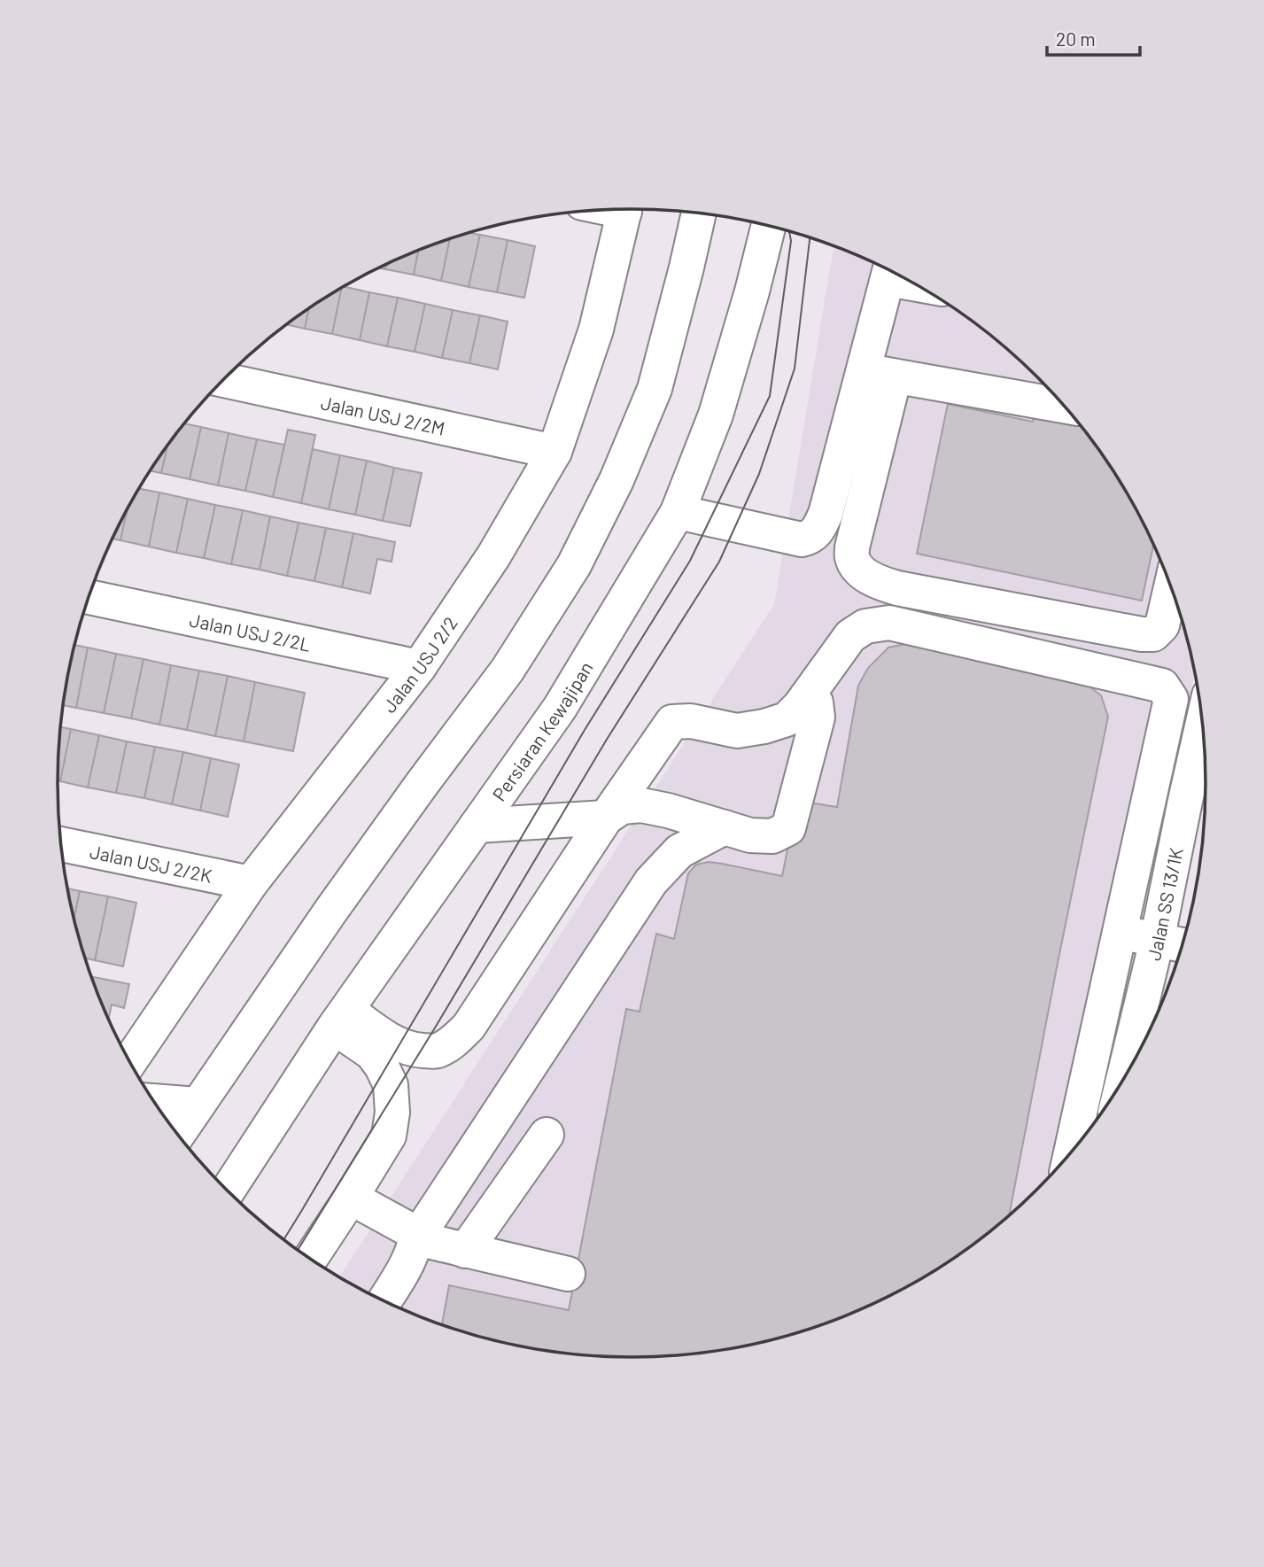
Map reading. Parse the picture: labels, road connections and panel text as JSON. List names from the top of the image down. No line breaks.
{"streets":{"street":["Jalan USJ 2/2M","Jalan USJ 2/2L","Jalan USJ 2/2","Persiaran Kewajipan","Jalan USJ 2/2K","Jalan SS 13/1K"]},"crossings":[["Jalan USJ 2/2M","Jalan USJ 2/2"],["Jalan USJ 2/2L","Jalan USJ 2/2"],["Jalan USJ 2/2","Jalan USJ 2/2K"]],"scale_bar":"20 m"}
